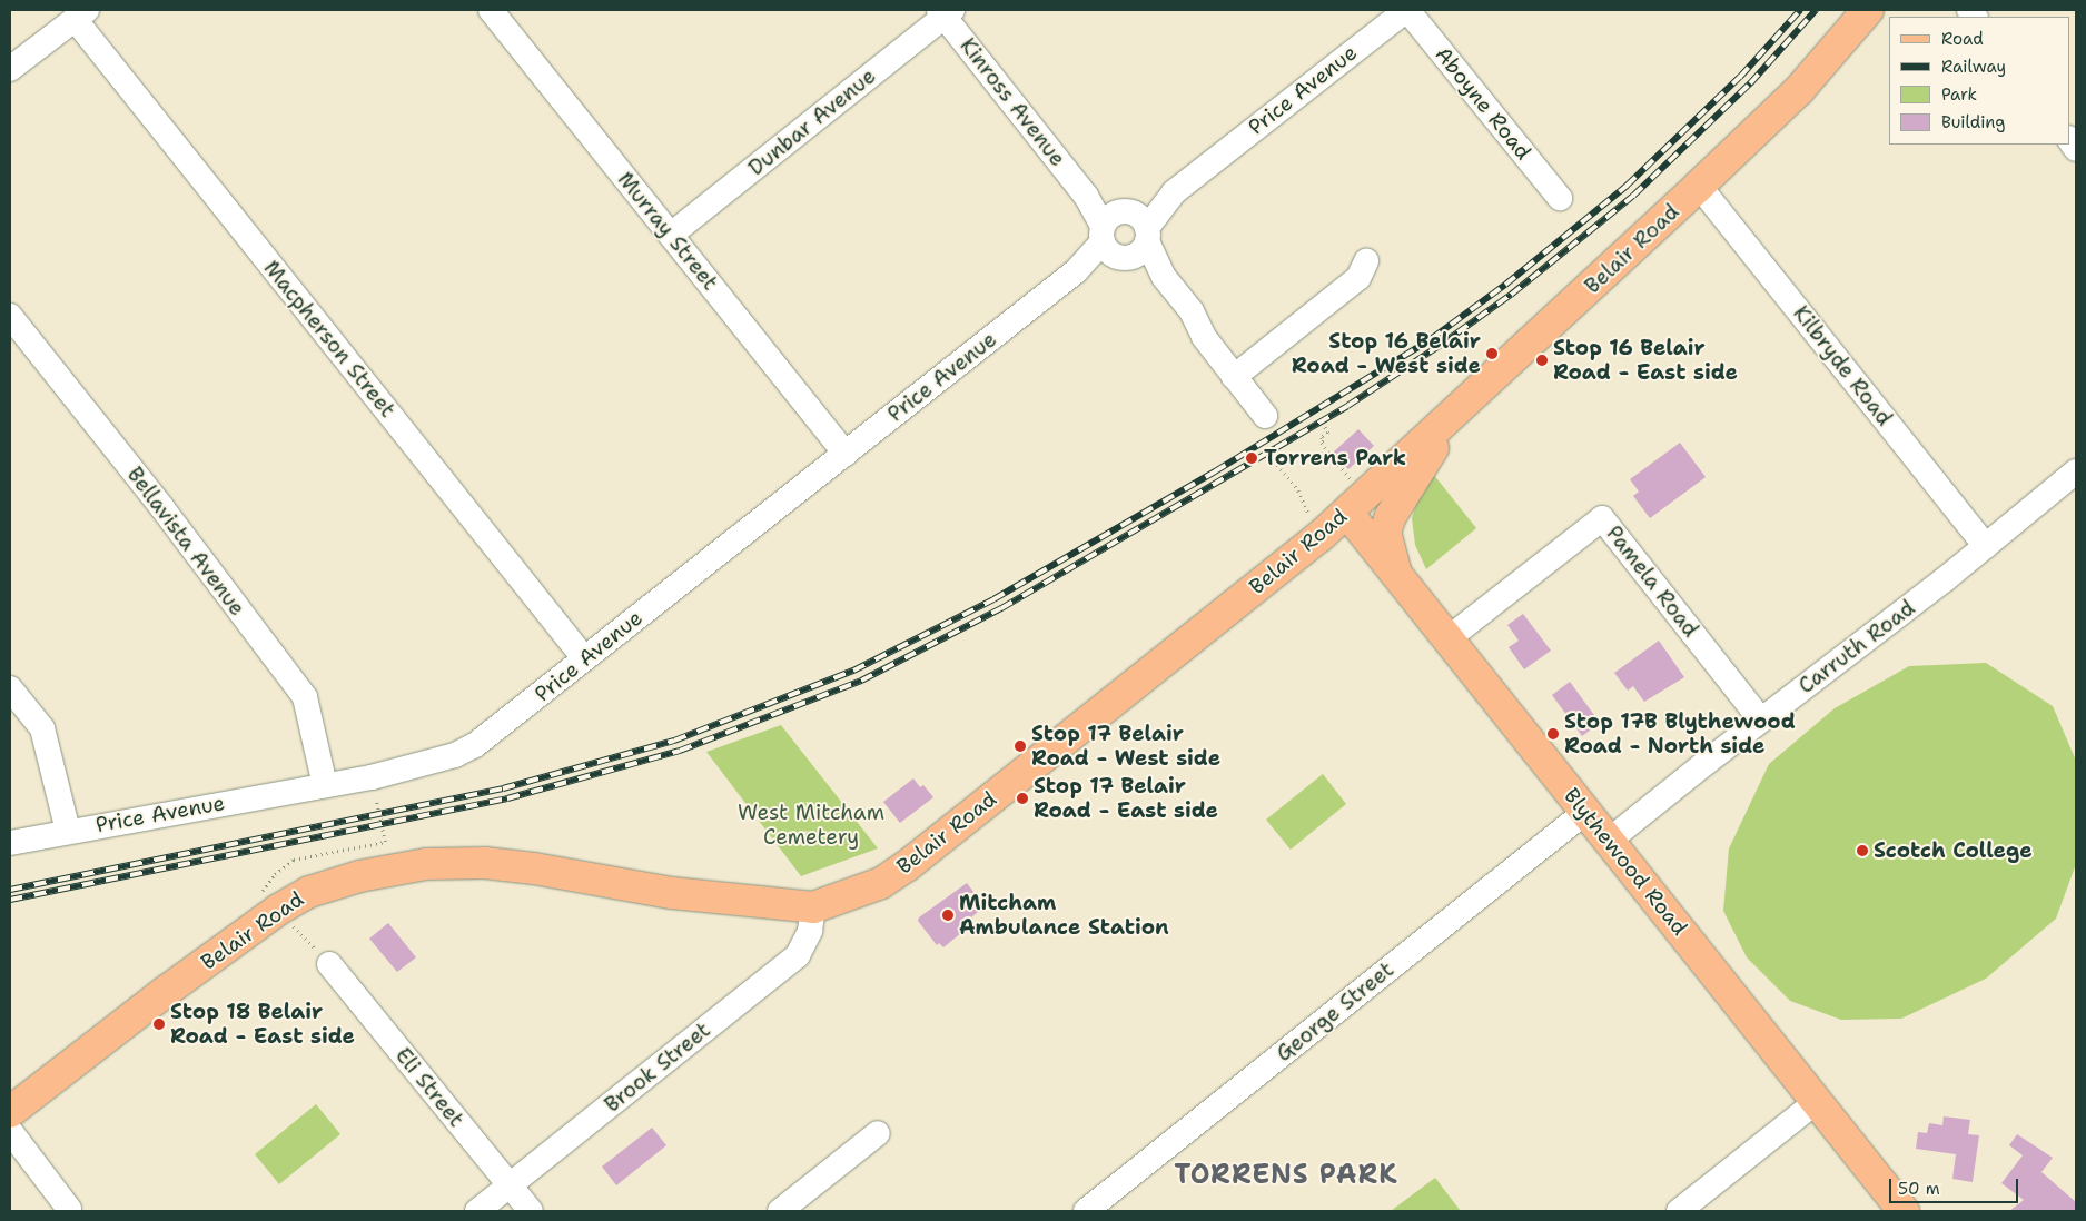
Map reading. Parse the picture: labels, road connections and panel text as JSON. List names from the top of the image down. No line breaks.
{"streets":{"main road":["Belair Road","Blythewood Road"],"street":["Price Avenue","Kinross Avenue","Aboyne Road","Dunbar Avenue","Murray Street","Macpherson Street","Kilbryde Road","Bellavista Avenue","Pamela Road","Carruth Road","George Street","Brook Street","Eli Street"]},"crossings":[["Price Avenue","Kinross Avenue"],["Price Avenue","Aboyne Road"],["Price Avenue","Murray Street"],["Price Avenue","Macpherson Street"],["Price Avenue","Bellavista Avenue"],["Kinross Avenue","Dunbar Avenue"],["Dunbar Avenue","Murray Street"],["Belair Road","Kilbryde Road"],["Belair Road","Blythewood Road"],["Belair Road","Brook Street"],["Kilbryde Road","Carruth Road"],["Pamela Road","Carruth Road"],["Pamela Road","Blythewood Road"],["Carruth Road","Blythewood Road"],["Blythewood Road","George Street"],["Brook Street","Eli Street"]],"districts":["TORRENS PARK"],"parks":["West Mitcham Cemetery"],"places":["Stop 16 Belair Road - West side","Stop 16 Belair Road - East side","Torrens Park","Stop 17B Blythewood Road - North side","Stop 17 Belair Road - West side","Stop 17 Belair Road - East side","Scotch College","Mitcham Ambulance Station","Stop 18 Belair Road - East side"],"legend":["Road","Railway","Park","Building"],"scale_bar":"50 m"}
